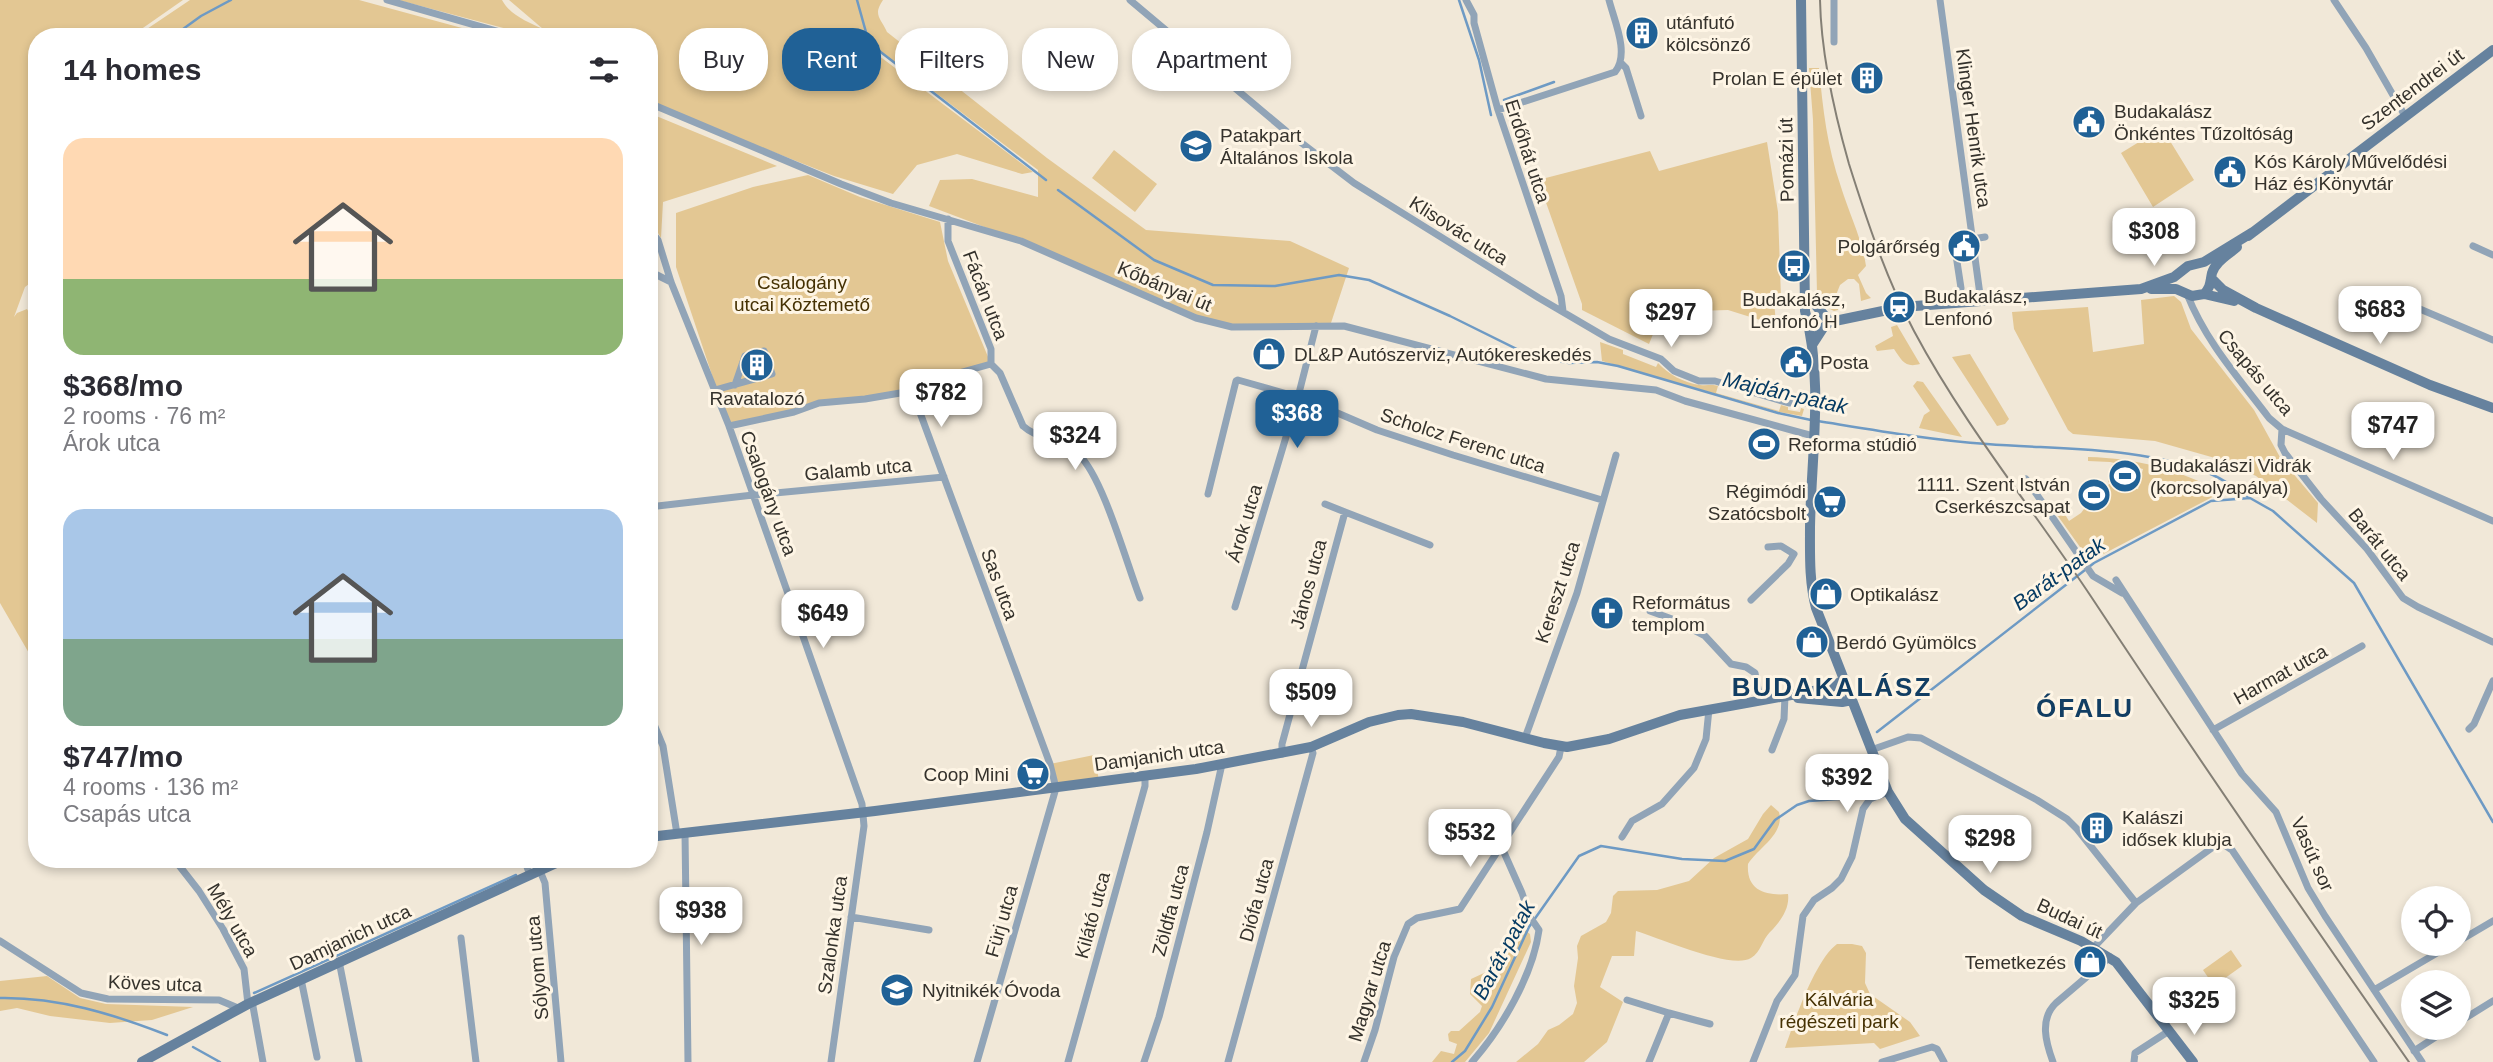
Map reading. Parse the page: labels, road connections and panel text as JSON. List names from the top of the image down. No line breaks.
{"streets":{"main road":["Szentendrei út","Pomázi út","Damjanich utca","Budai út"],"street":["Klinger Henrik utca","Erdőhát utca","Klisovác utca","Kőbányai út","Fácán utca","Csapás utca","Scholcz Ferenc utca","Galamb utca","Csalogány utca","Árok utca","Barát utca","Sas utca","János utca","Kereszt utca","Harmat utca","Vasút sor","Diófa utca","Zöldfa utca","Kilátó utca","Mély utca","Fürj utca","Szalonka utca","Sólyom utca","Köves utca","Magyar utca"]},"crossings":[["Erdőhát utca","Klisovác utca"],["Kőbányai út","Fácán utca"],["Kőbányai út","Árok utca"],["Fácán utca","Csalogány utca"],["Fácán utca","Sas utca"],["Csapás utca","Barát utca"],["Scholcz Ferenc utca","Árok utca"],["Scholcz Ferenc utca","Kereszt utca"],["Galamb utca","Csalogány utca"],["Galamb utca","Sas utca"],["Csalogány utca","Damjanich utca"],["Csalogány utca","Szalonka utca"],["Sas utca","Damjanich utca"],["Sas utca","Fürj utca"],["János utca","Damjanich utca"],["Kereszt utca","Damjanich utca"],["Harmat utca","Vasút sor"],["Damjanich utca","Diófa utca"],["Damjanich utca","Zöldfa utca"],["Damjanich utca","Kilátó utca"],["Damjanich utca","Mély utca"],["Damjanich utca","Fürj utca"],["Damjanich utca","Szalonka utca"],["Damjanich utca","Sólyom utca"],["Damjanich utca","Köves utca"],["Damjanich utca","Magyar utca"],["Mély utca","Köves utca"]],"districts":["BUDAKALÁSZ","ÓFALU"],"water":["Majdán-patak","Barát-patak"],"parks":["Csalogány utcai Köztemető","Kálvária régészeti park"],"places":{"building":["utánfutó kölcsönző","Prolan E épület","Ravatalozó","Kalászi idősek klubja"],"public building":["Budakalász Önkéntes Tűzoltóság","Kós Károly Művelődési Ház és Könyvtár","Polgárőrség","Posta"],"school or university":["Patakpart Általános Iskola","Nyitnikék Óvoda"],"bus stop":["Budakalász, Lenfonó H"],"station":["Budakalász, Lenfonó"],"shop":["DL&P Autószerviz, Autókereskedés","Optikalász","Berdó Gyümölcs","Temetkezés"],"sports":["Reforma stúdió","Budakalászi Vidrák (korcsolyapálya)","1111. Szent István Cserkészcsapat"],"supermarket":["Régimódi Szatócsbolt","Coop Mini"],"church":["Református templom"]},"page":{"chip":["Buy","Rent","Filters","New","Apartment"],"heading":"14 homes","list":[{"name":"$368/mo","note":"2 rooms · 76 m² · Árok utca"},{"name":"$747/mo","note":"4 rooms · 136 m² · Csapás utca"}],"price":["$308","$683","$297","$782","$368","$747","$324","$649","$509","$392","$532","$298","$938","$325"]}}
